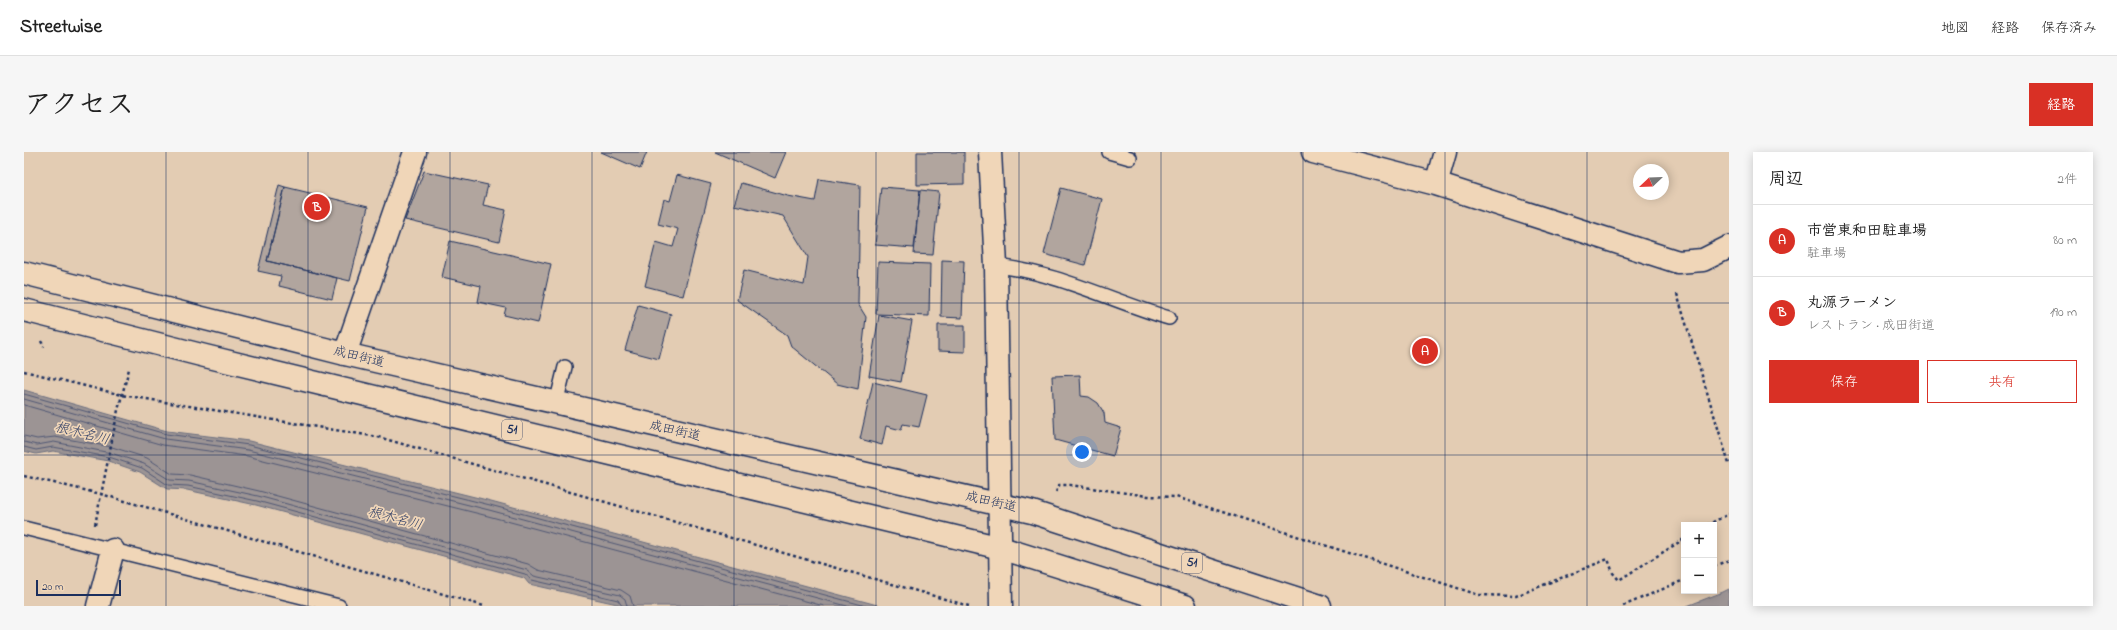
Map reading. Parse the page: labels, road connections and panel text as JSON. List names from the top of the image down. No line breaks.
{"streets":{"main road":["成田街道","51"]},"water":["根木名川"],"scale_bar":"20 m","north":"bottom left","page":{"header":"Streetwise","nav":["地図","経路","保存済み"],"title":"アクセス","buttons":["経路",["保存","共有"]],"heading":["周辺","2件"],"pins":["B","A"],"list":[{"mark":"A","name":"市営東和田駐車場","note":"駐車場","value":"80 m"},{"mark":"B","name":"丸源ラーメン","note":"レストラン · 成田街道","value":"190 m"}],"map_buttons":["+","−"],"scale":"20 m"}}
